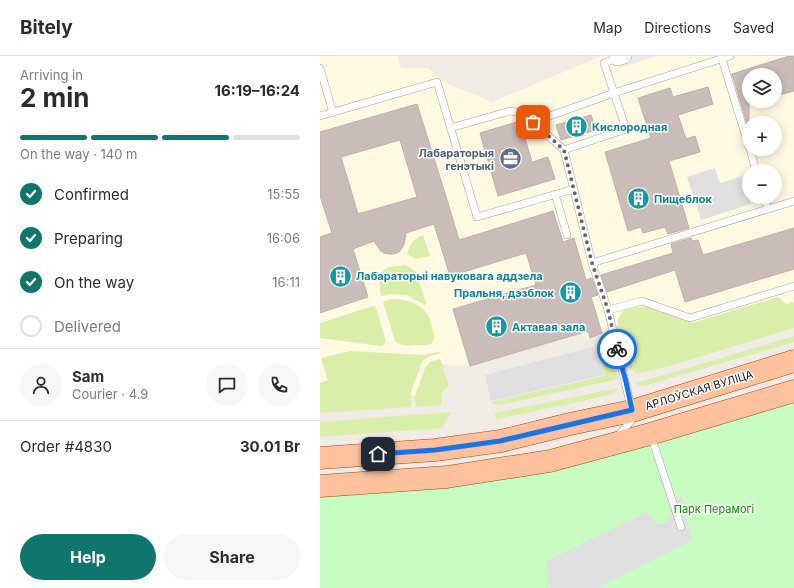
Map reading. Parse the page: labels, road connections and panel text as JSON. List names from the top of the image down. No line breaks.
{"streets":{"main road":["АРЛОЎСКАЯ ВУЛІЦА"]},"parks":["Парк Перамогі"],"places":{"building":["Кислородная","Пищеблок","Лабараторыі навуковага аддзела","Пральня, дэзблок","Актавая зала"],"office":["Лабараторыя генэтыкі"]},"page":{"header":"Bitely","nav":["Map","Directions","Saved"],"heading":["2 min","Arriving in","16:19–16:24"],"panel":["Sam","Courier · 4.9","Order #4830","30.01 Br"],"map_buttons":["+","−"],"bar":"On the way · 140 m","list":[["Confirmed","15:55"],["Preparing","16:06"],["On the way","16:11"],"Delivered"],"buttons":["Help","Share"]}}
